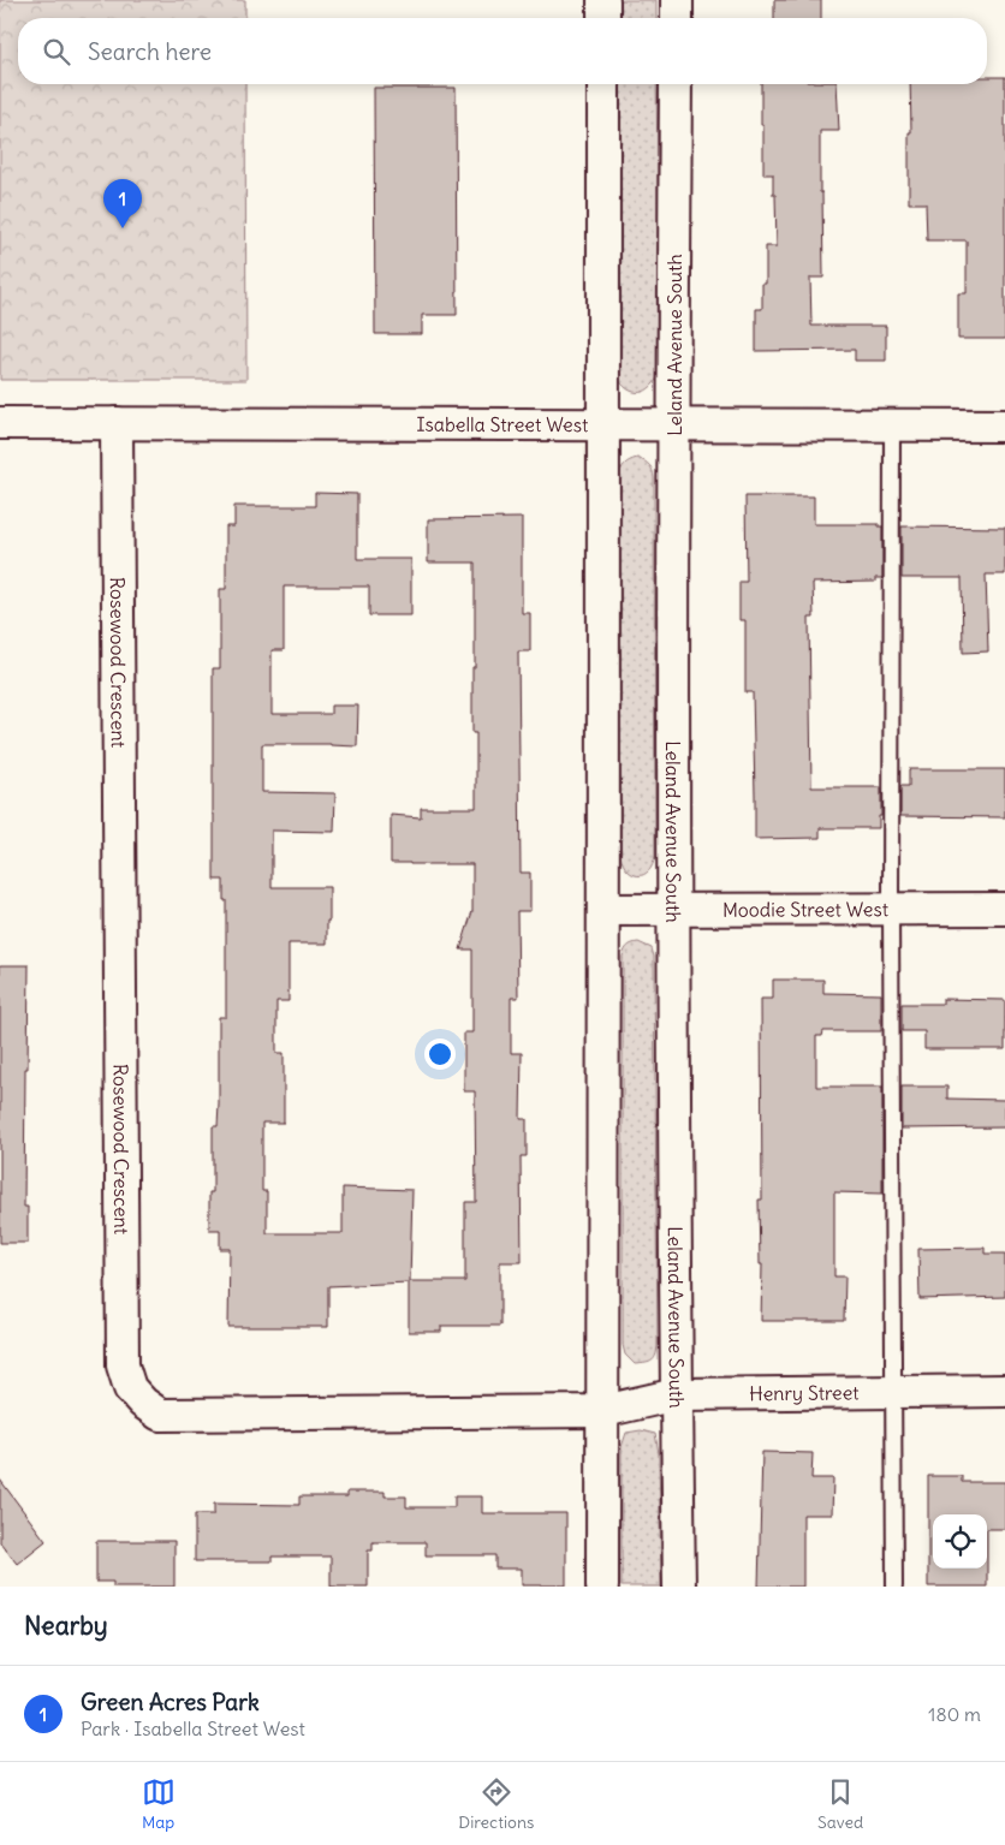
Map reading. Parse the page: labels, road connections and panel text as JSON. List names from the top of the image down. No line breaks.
{"streets":{"street":["Leland Avenue South","Isabella Street West","Rosewood Crescent","Moodie Street West","Henry Street"]},"crossings":[["Leland Avenue South","Isabella Street West"],["Leland Avenue South","Moodie Street West"],["Leland Avenue South","Henry Street"],["Isabella Street West","Rosewood Crescent"],["Rosewood Crescent","Henry Street"]],"page":{"search":"Search here","pins":"1","heading":"Nearby","list":[{"mark":"1","name":"Green Acres Park","note":"Park · Isabella Street West","value":"180 m"}],"nav":["Map","Directions","Saved"]}}
